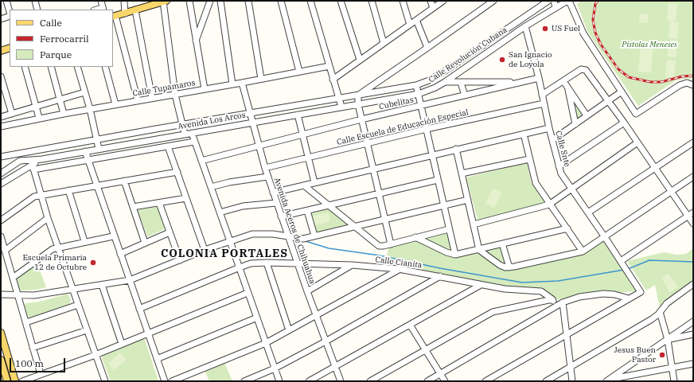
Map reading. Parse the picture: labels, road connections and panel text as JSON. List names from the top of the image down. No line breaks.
{"streets":{"street":["Calle Revolución Cubana","Calle Tupamaros","Cubelitas","Avenida Los Arcos","Calle Escuela de Educación Especial","Calle Snte","Avenida Aceros de Chihuahua","Calle Cianita"]},"crossings":[["Calle Revolución Cubana","Avenida Los Arcos"],["Calle Revolución Cubana","Calle Snte"],["Calle Tupamaros","Avenida Aceros de Chihuahua"],["Cubelitas","Calle Snte"],["Cubelitas","Avenida Aceros de Chihuahua"],["Avenida Los Arcos","Avenida Aceros de Chihuahua"],["Calle Escuela de Educación Especial","Calle Snte"],["Calle Escuela de Educación Especial","Avenida Aceros de Chihuahua"],["Avenida Aceros de Chihuahua","Calle Cianita"]],"districts":["COLONIA PORTALES"],"parks":["Pistolas Meneses"],"places":["US Fuel","San Ignacio de Loyola","Escuela Primaria 12 de Octubre","Jesus Buen Pastor"],"legend":["Calle","Ferrocarril","Parque"],"scale_bar":"100 m"}
